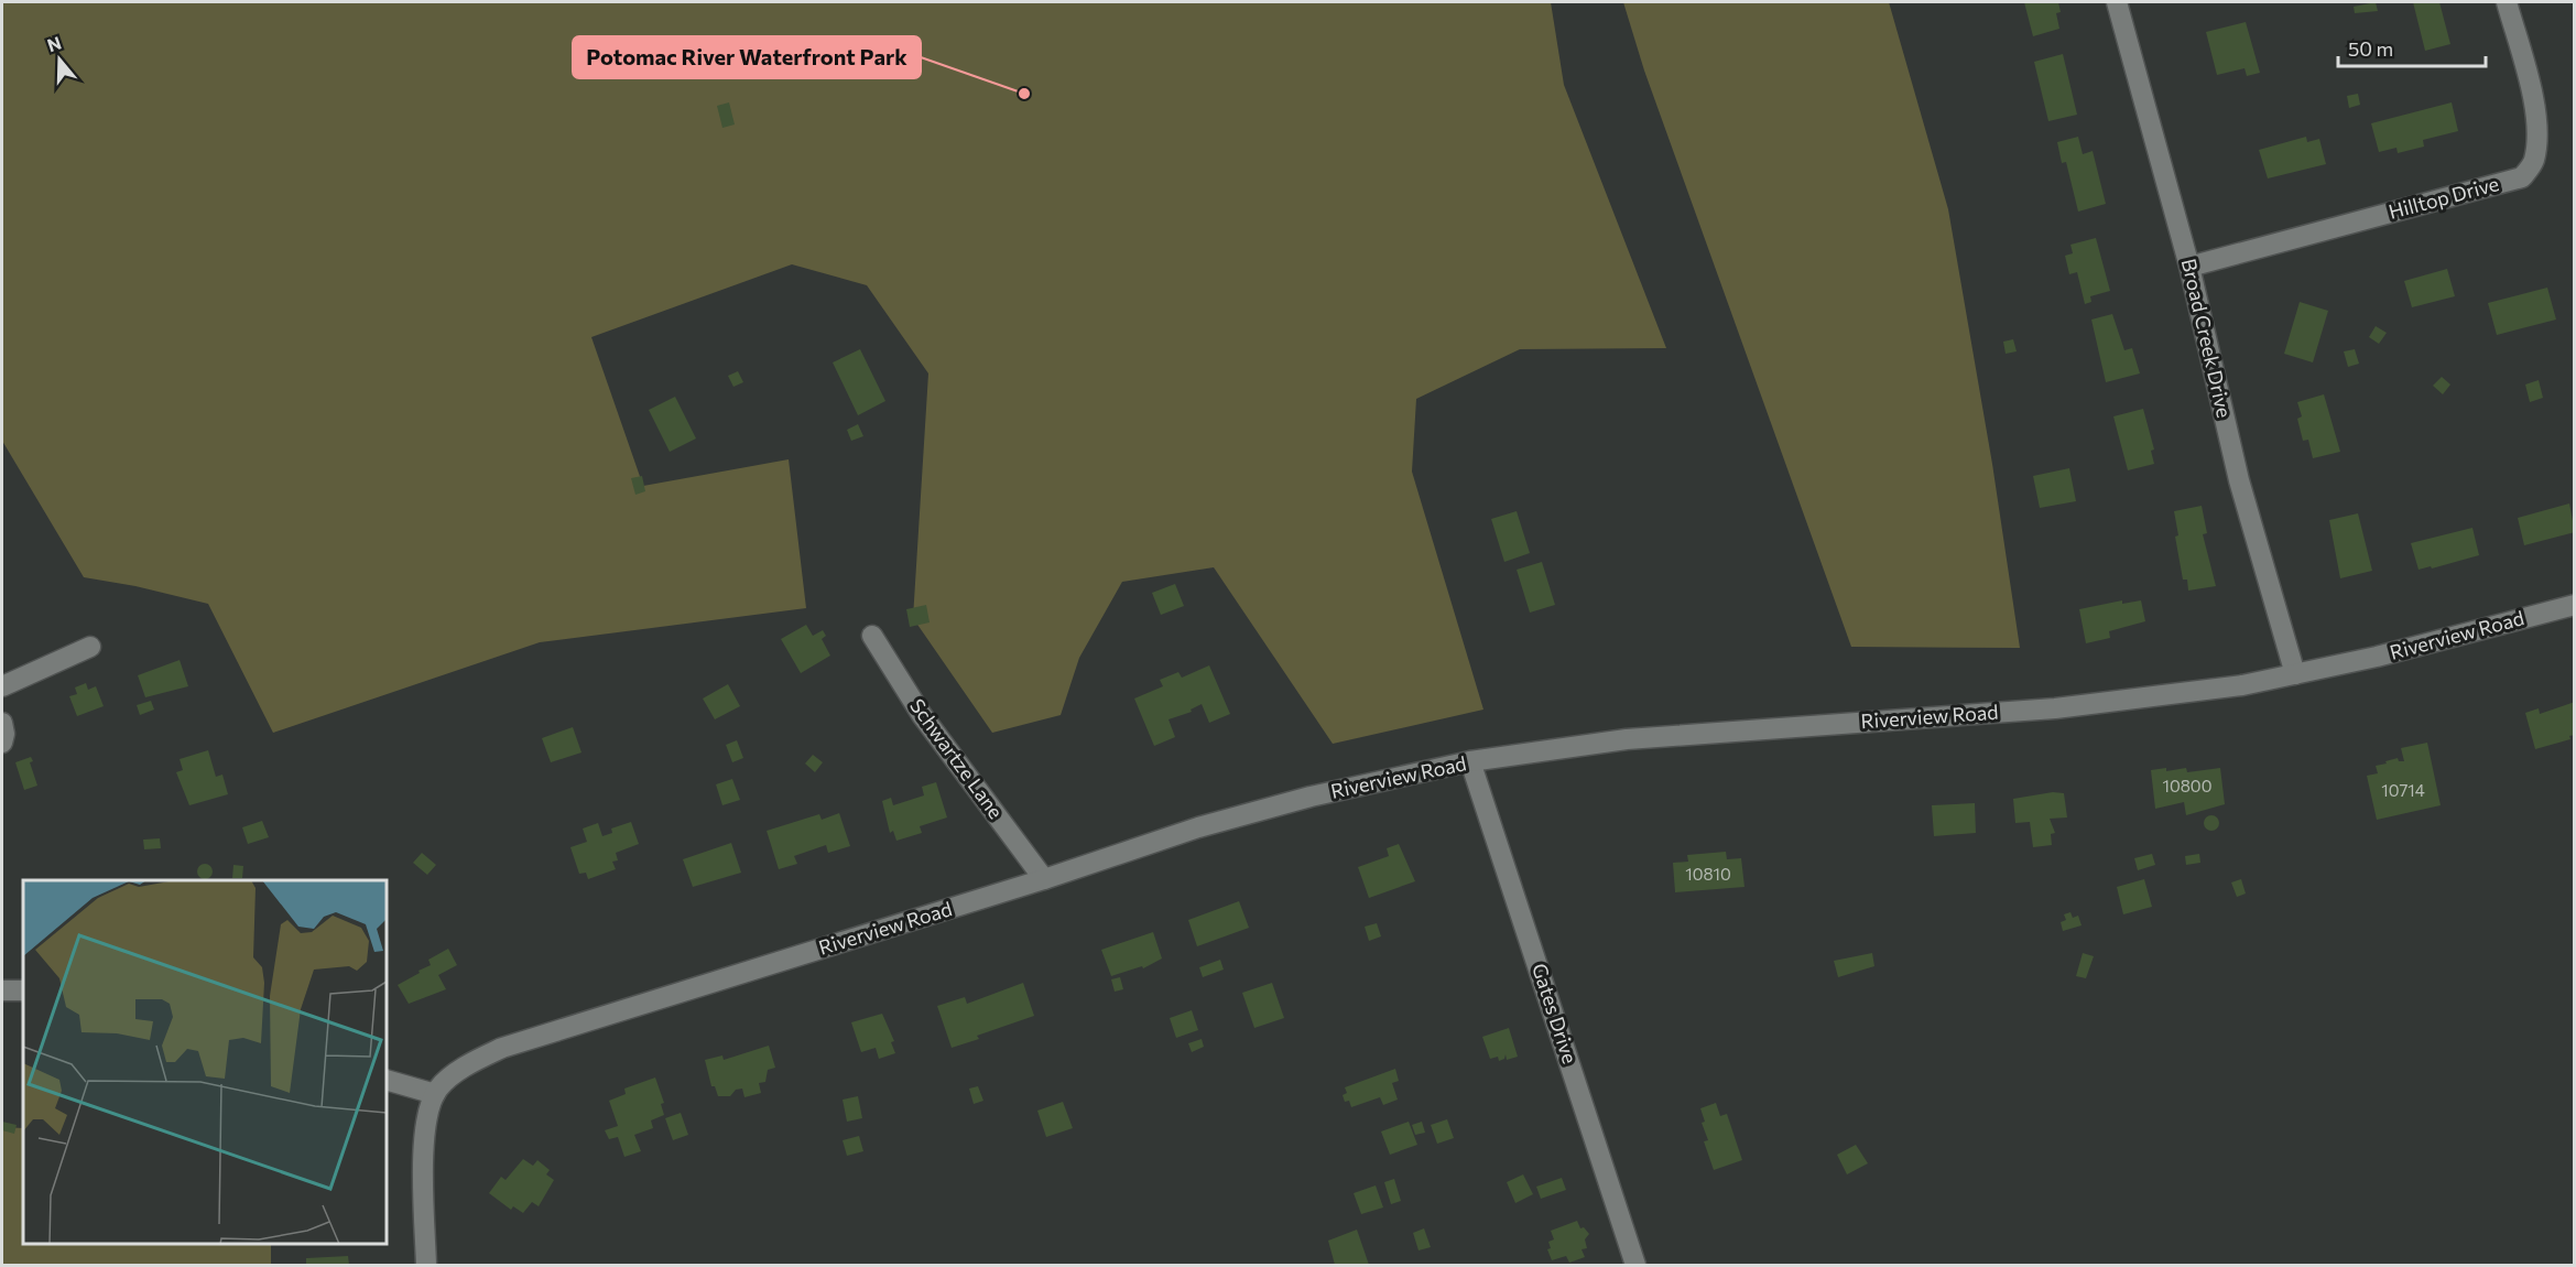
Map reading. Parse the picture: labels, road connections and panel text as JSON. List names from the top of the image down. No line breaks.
{"streets":{"street":["Hilltop Drive","Broad Creek Drive","Riverview Road","Schwartze Lane","Gates Drive"]},"crossings":[["Hilltop Drive","Broad Creek Drive"],["Broad Creek Drive","Riverview Road"],["Riverview Road","Schwartze Lane"],["Riverview Road","Gates Drive"]],"places":["Potomac River Waterfront Park"],"house_numbers":["10800","10714","10810"],"scale_bar":"50 m","north":"top"}
